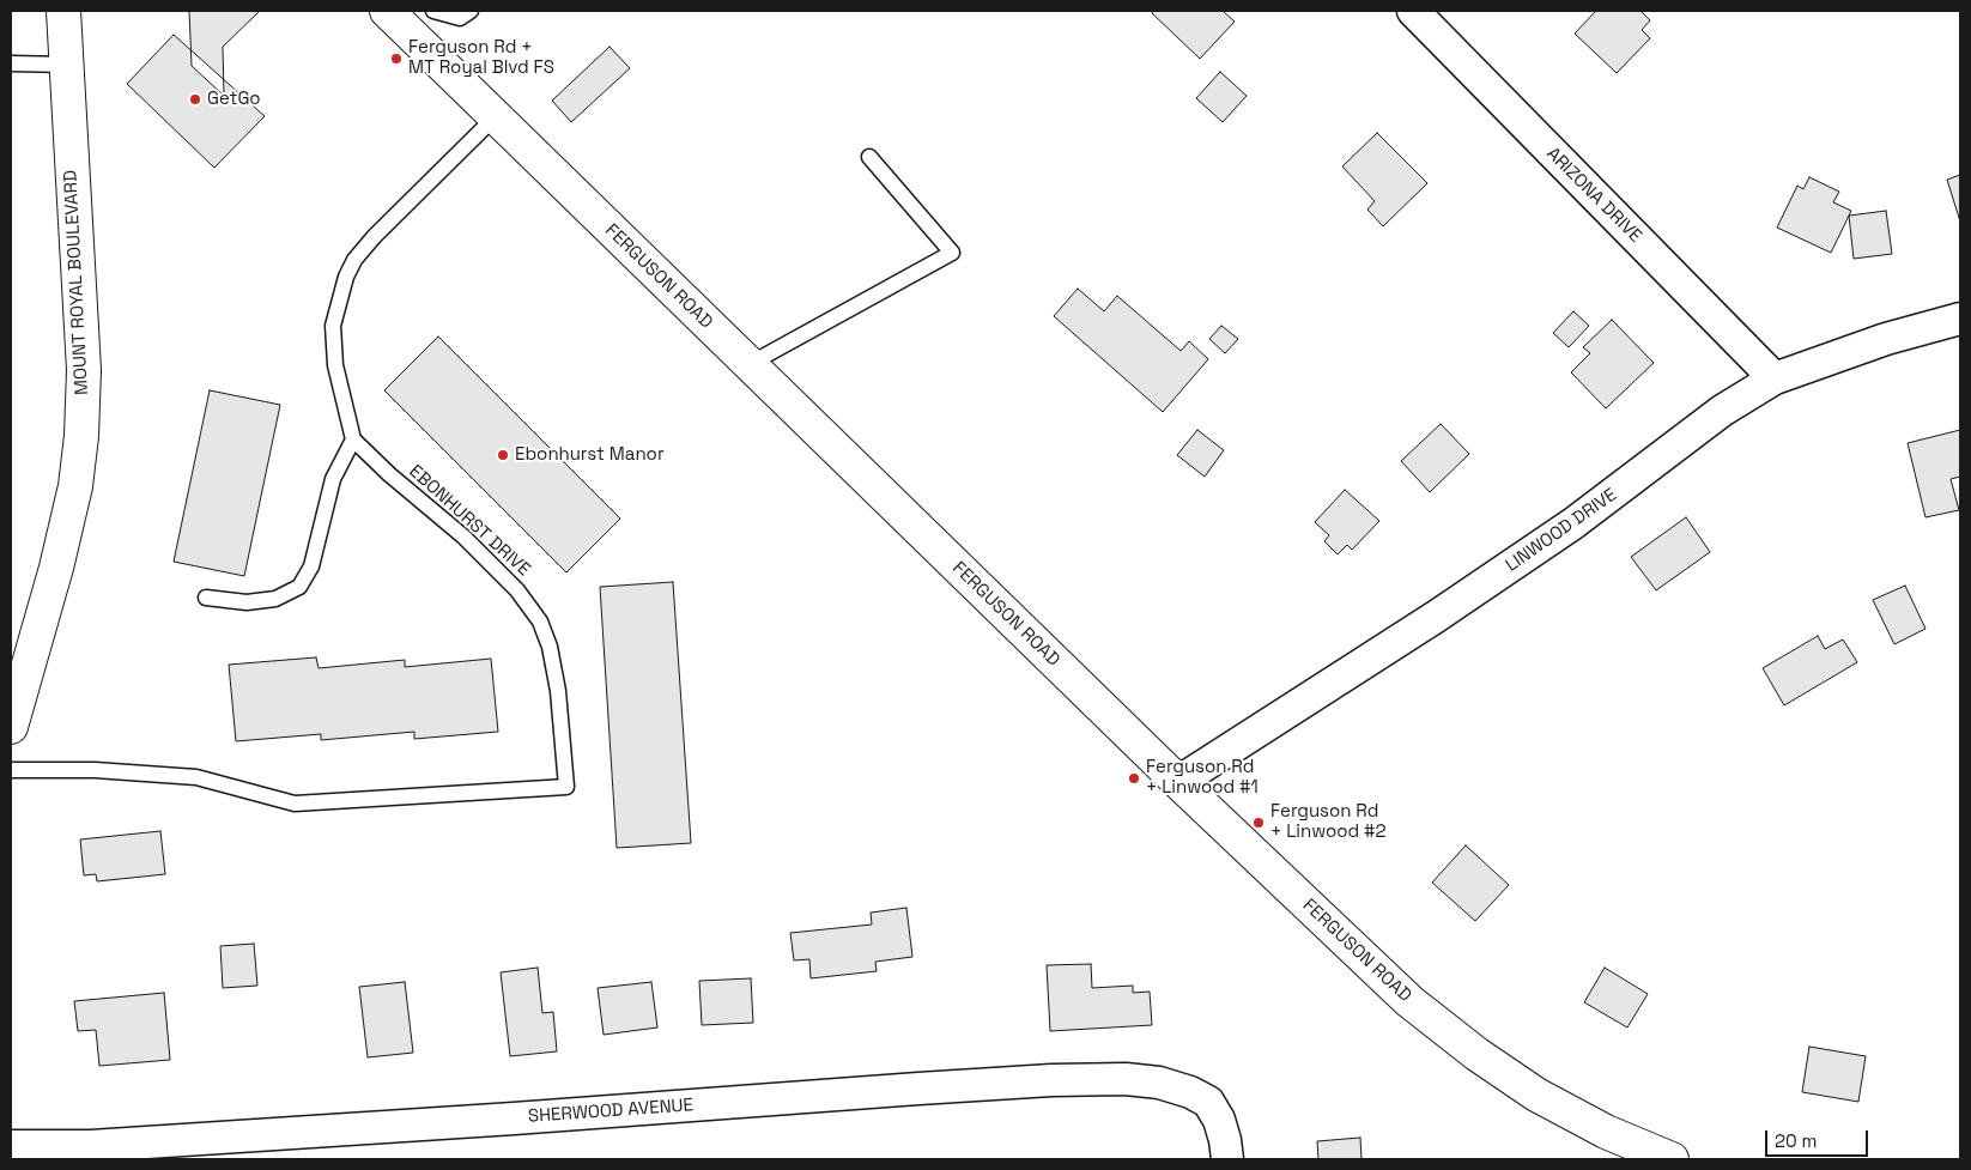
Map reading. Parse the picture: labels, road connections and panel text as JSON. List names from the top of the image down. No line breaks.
{"streets":{"street":["ARIZONA DRIVE","FERGUSON ROAD","MOUNT ROYAL BOULEVARD","LINWOOD DRIVE","SHERWOOD AVENUE"],"lane":["EBONHURST DRIVE"]},"crossings":[["ARIZONA DRIVE","LINWOOD DRIVE"],["FERGUSON ROAD","LINWOOD DRIVE"]],"places":["Ferguson Rd + MT Royal Blvd FS","GetGo","Ebonhurst Manor","Ferguson Rd + Linwood #1","Ferguson Rd + Linwood #2"],"scale_bar":"20 m"}
